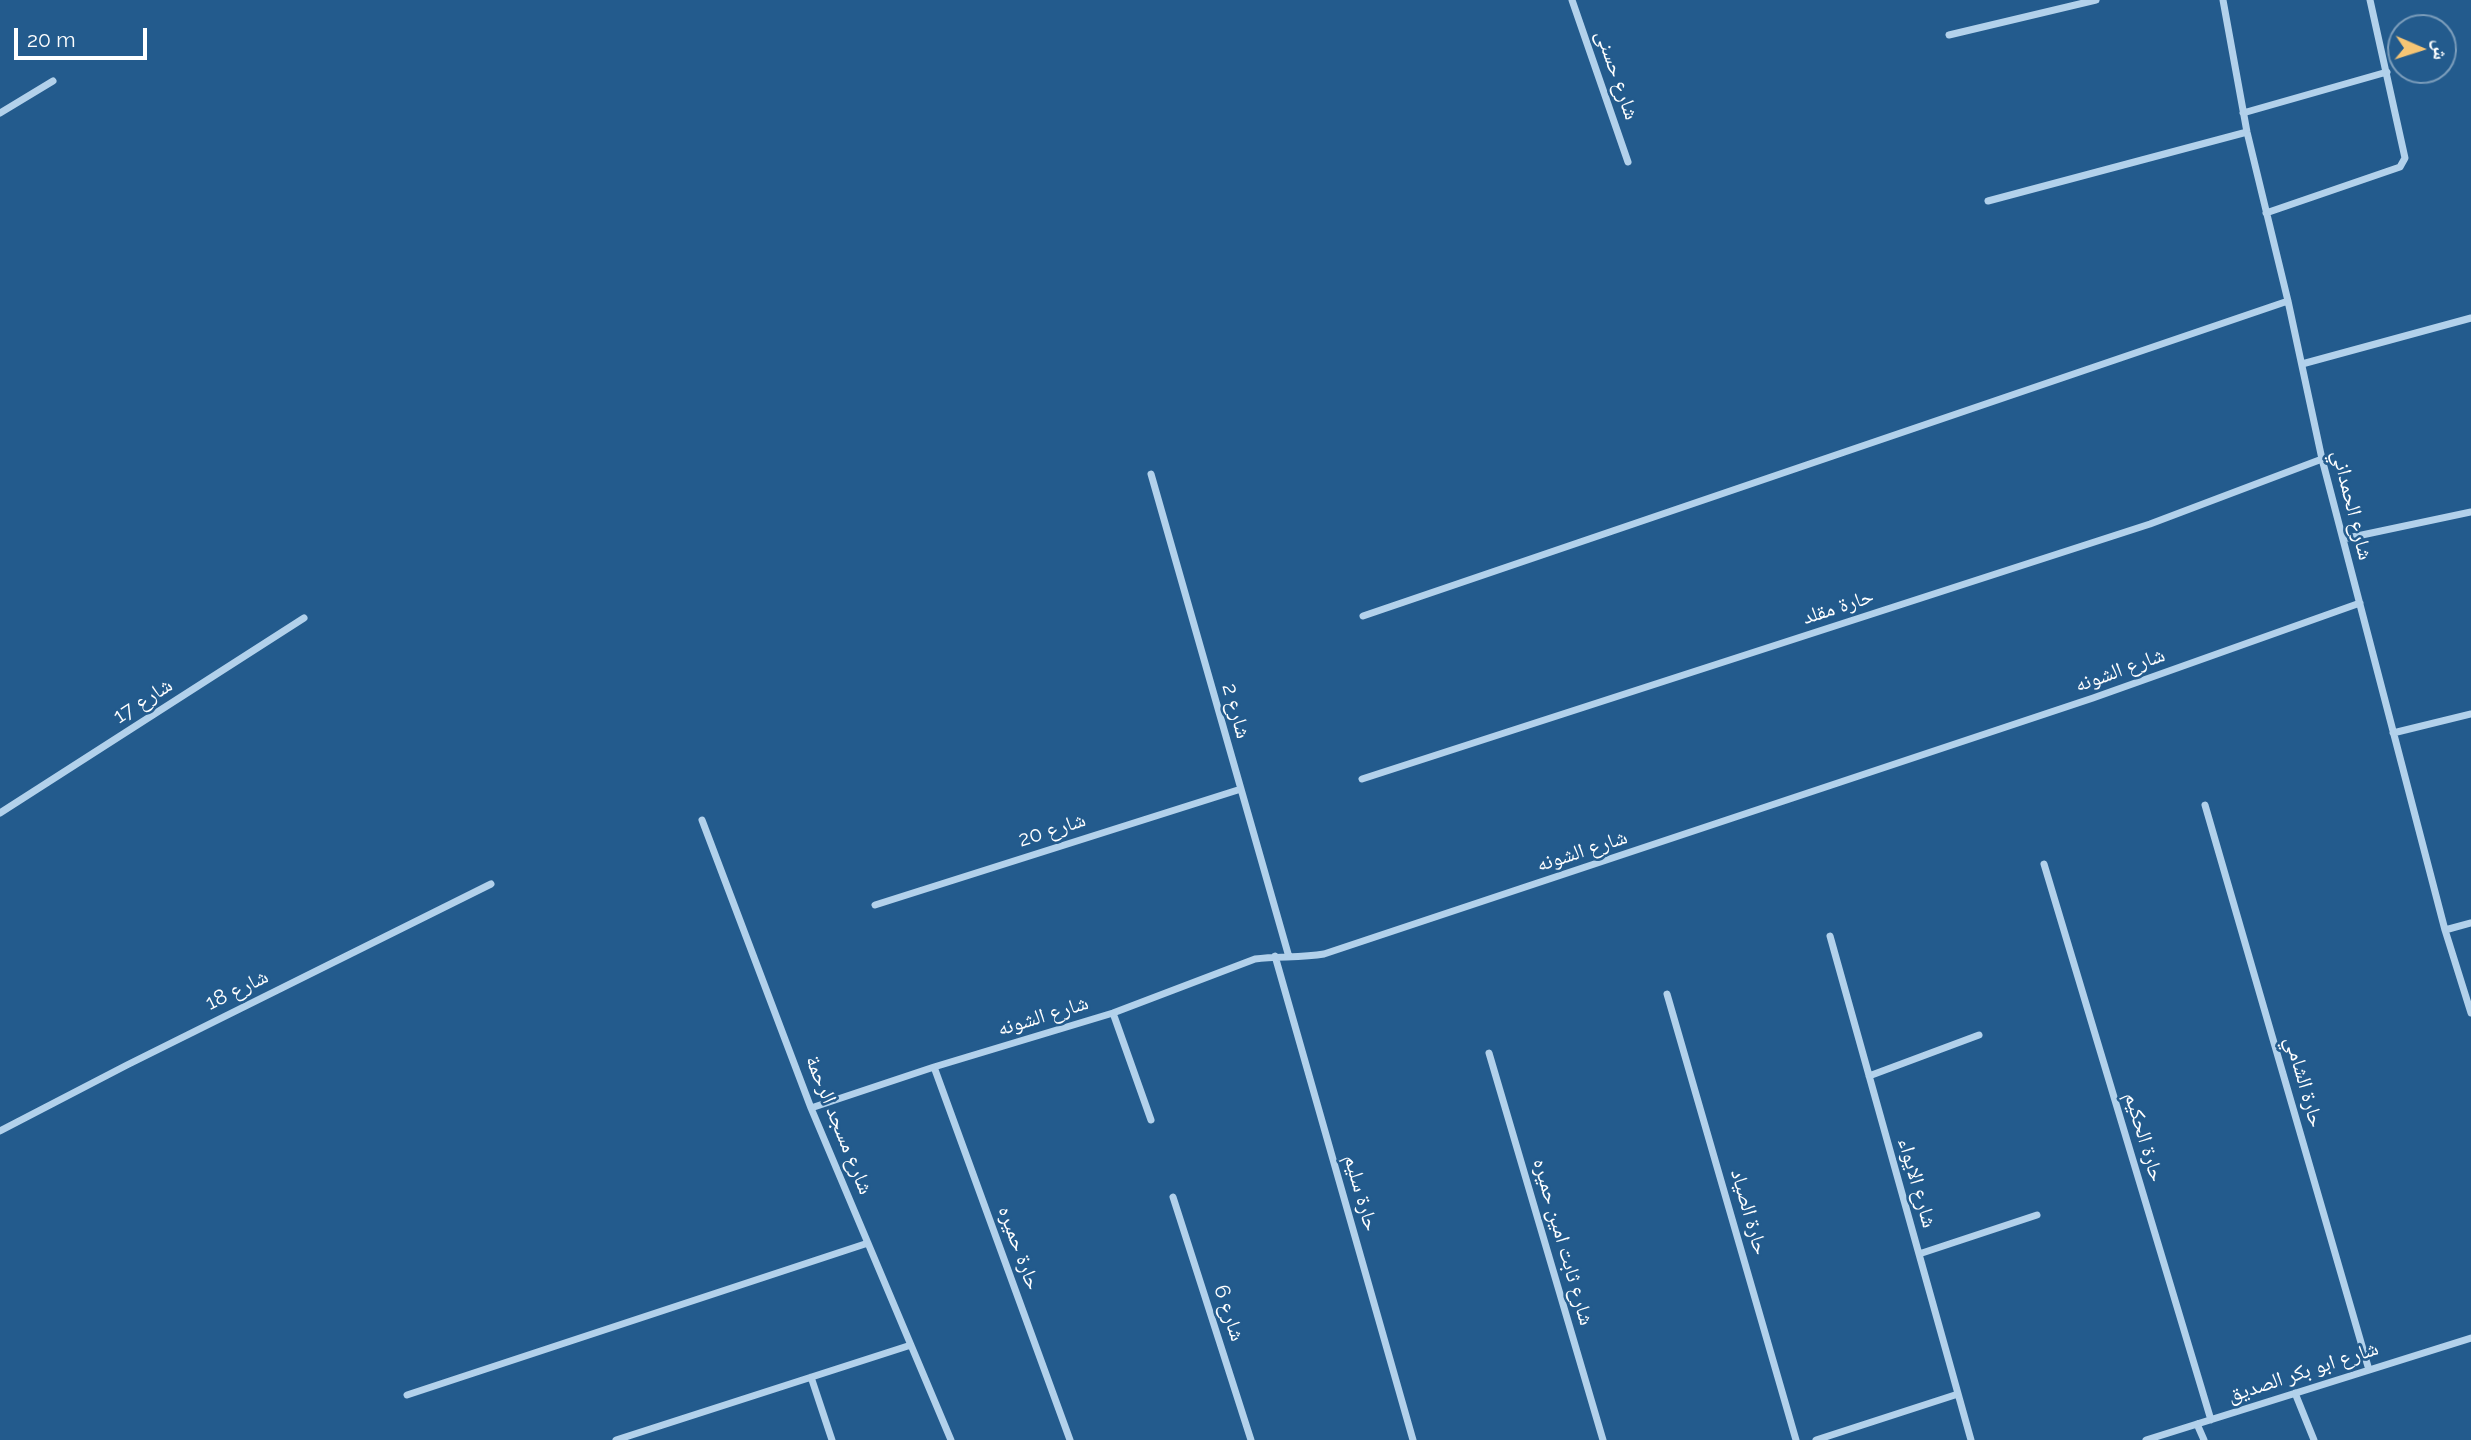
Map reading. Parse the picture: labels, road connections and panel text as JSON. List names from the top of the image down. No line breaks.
{"streets":{"street":["شارع حسنى","شارع الحمداني","حارة مقلد","شارع الشونه","شارع 17","شارع 2","شارع 20","شارع 18","حارة الشامي","شارع مسجد الرحمة","حارة الحكيم","شارع الايواء","حارة سليم","حارة الصياد","شارع ثابت امين حميره","حارة حميره","شارع 6","شارع ابو بكر الصديق"]},"crossings":[["شارع الحمداني","حارة مقلد"],["شارع الحمداني","شارع الشونه"],["شارع الشونه","شارع 2"],["شارع الشونه","شارع مسجد الرحمة"],["شارع الشونه","حارة سليم"],["شارع الشونه","حارة حميره"],["شارع 2","شارع 20"],["حارة الشامي","شارع ابو بكر الصديق"],["حارة الحكيم","شارع ابو بكر الصديق"]],"scale_bar":"20 m","north":"right"}
